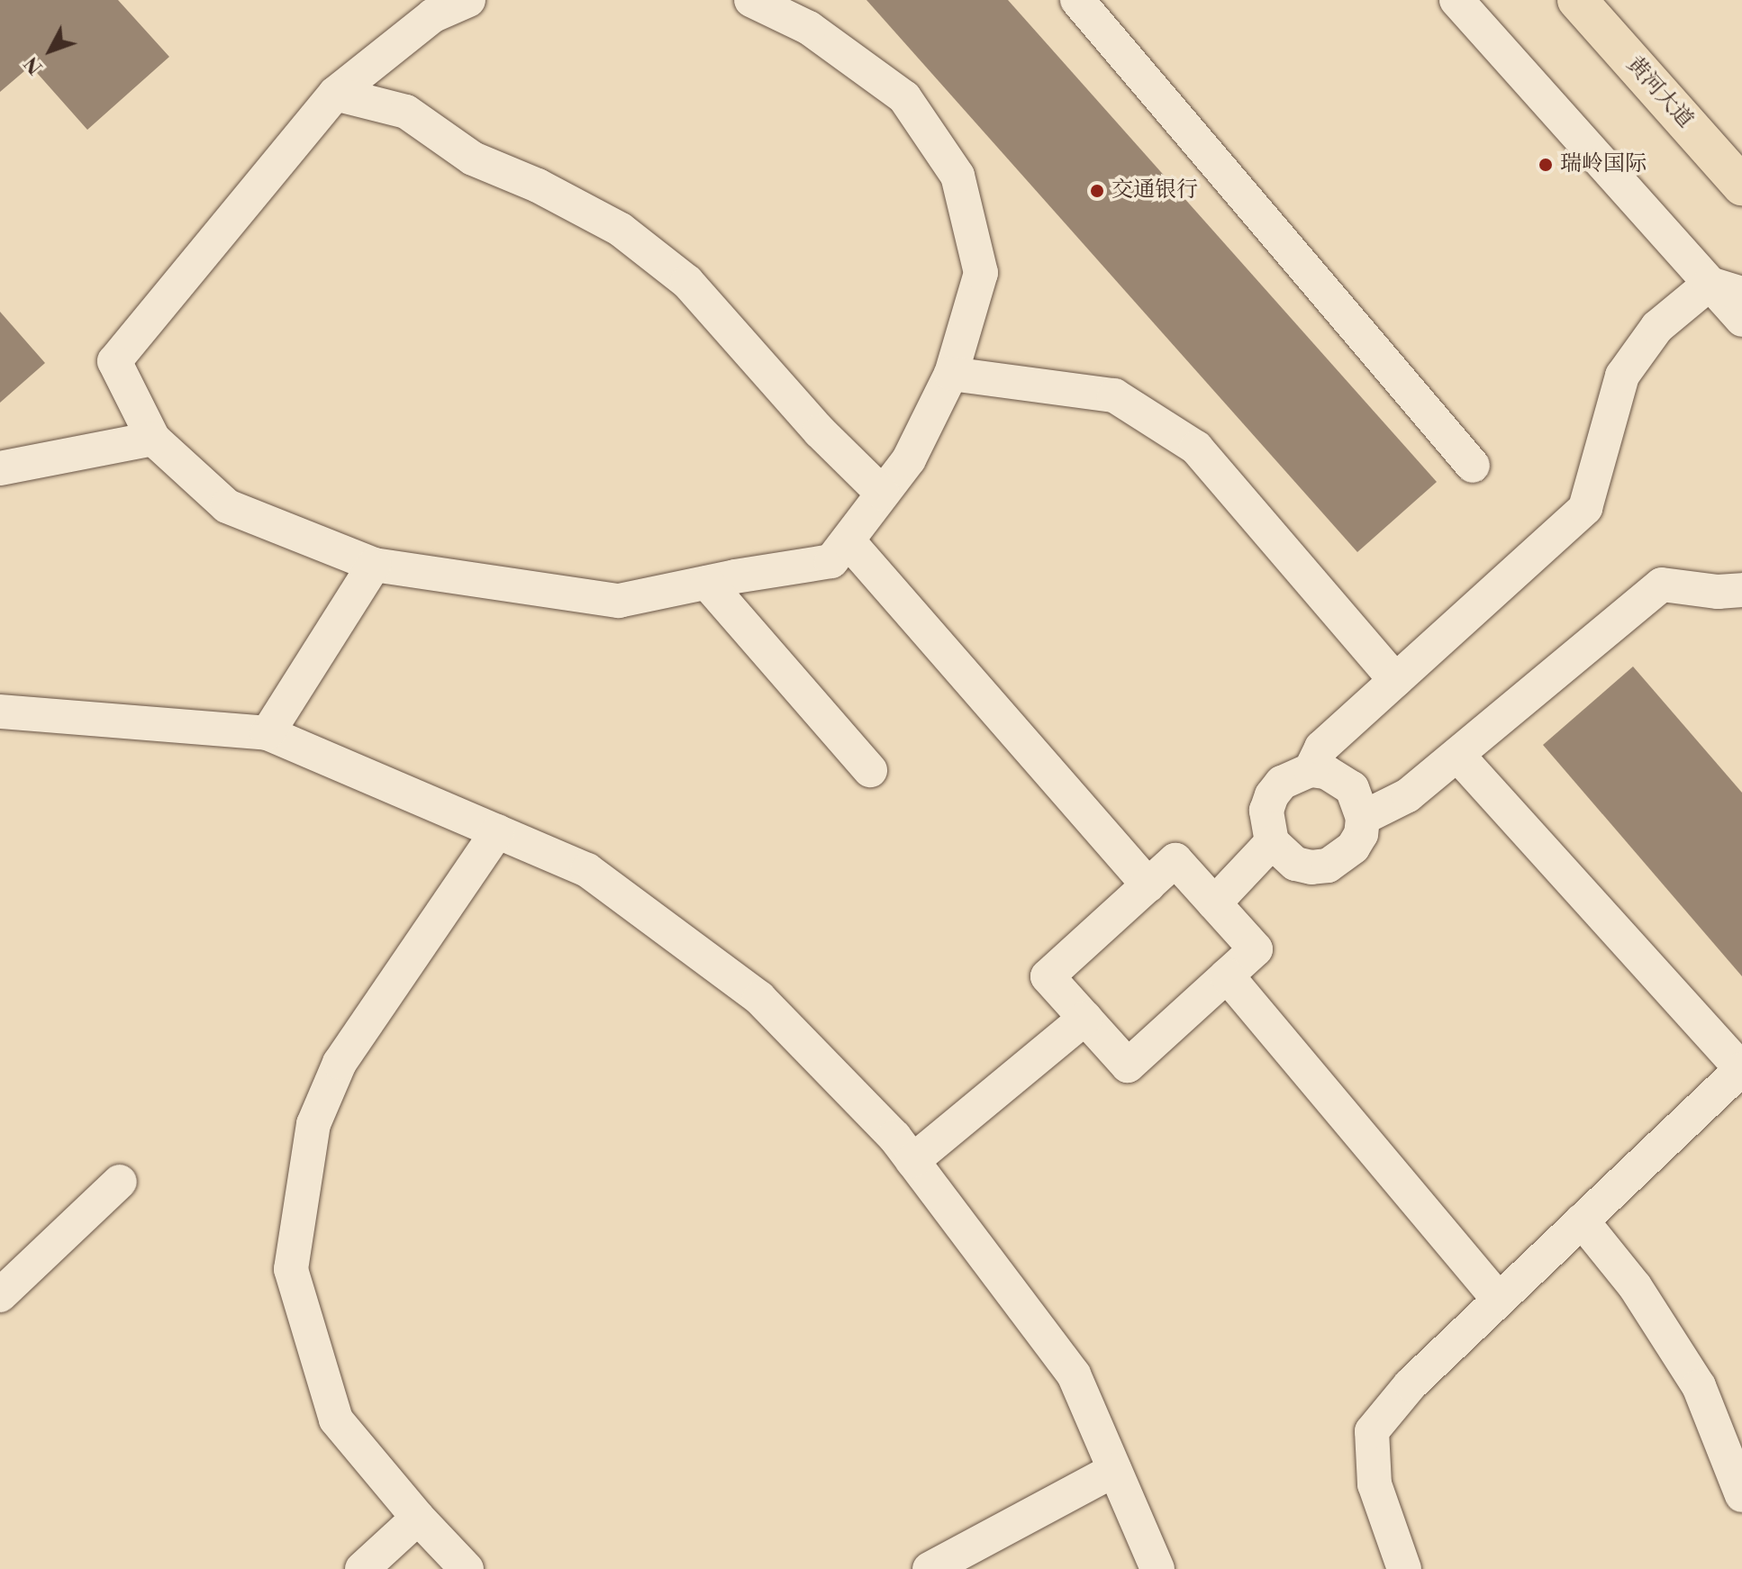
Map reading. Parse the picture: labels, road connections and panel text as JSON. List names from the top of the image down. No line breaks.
{"streets":{"main road":["黄河大道"]},"places":["瑞岭国际","交通银行"],"north":"bottom left"}
